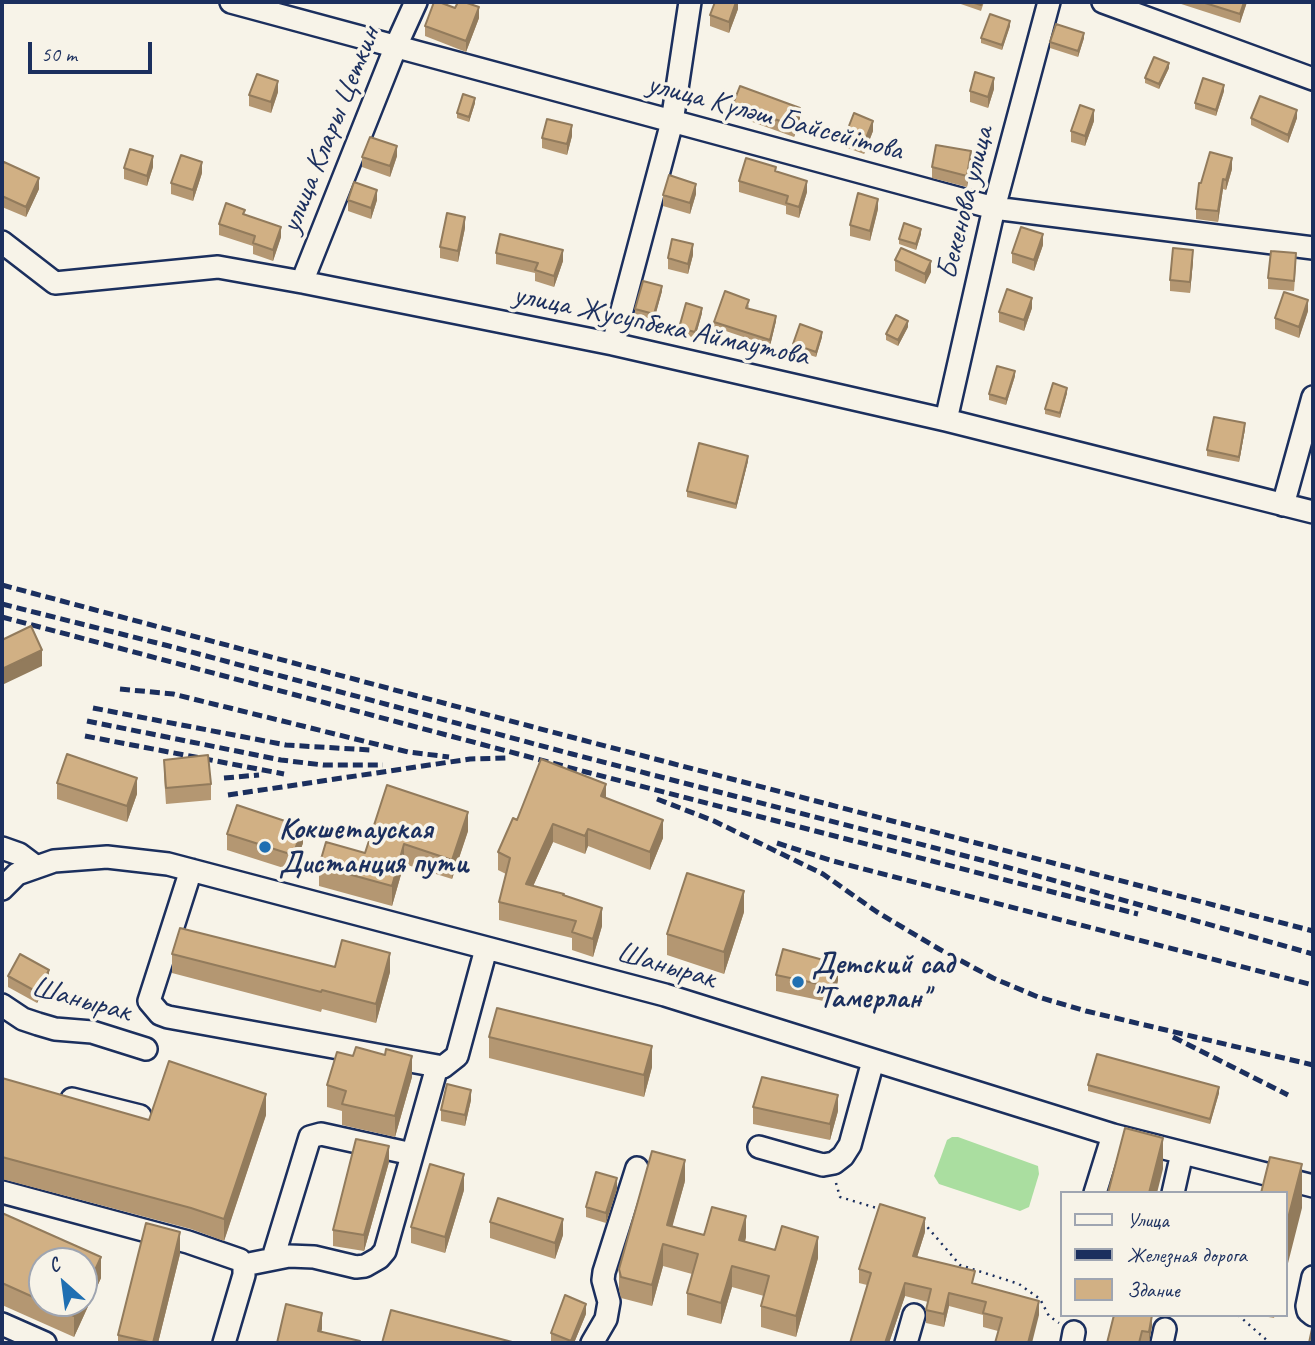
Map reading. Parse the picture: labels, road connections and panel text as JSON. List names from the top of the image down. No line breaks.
{"streets":{"street":["улица Күләш Байсейітова","улица Клары Цеткин","Бекенова улица","улица Жусупбека Аймаутова","Шанырак"]},"crossings":[["улица Күләш Байсейітова","улица Клары Цеткин"],["улица Күләш Байсейітова","Бекенова улица"],["улица Клары Цеткин","улица Жусупбека Аймаутова"],["Бекенова улица","улица Жусупбека Аймаутова"]],"places":["Кокшетауская Дистанция пути","Детский сад \"Тамерлан\""],"legend":["Улица","Железная дорога","Здание"],"scale_bar":"50 m","north":"top left"}
